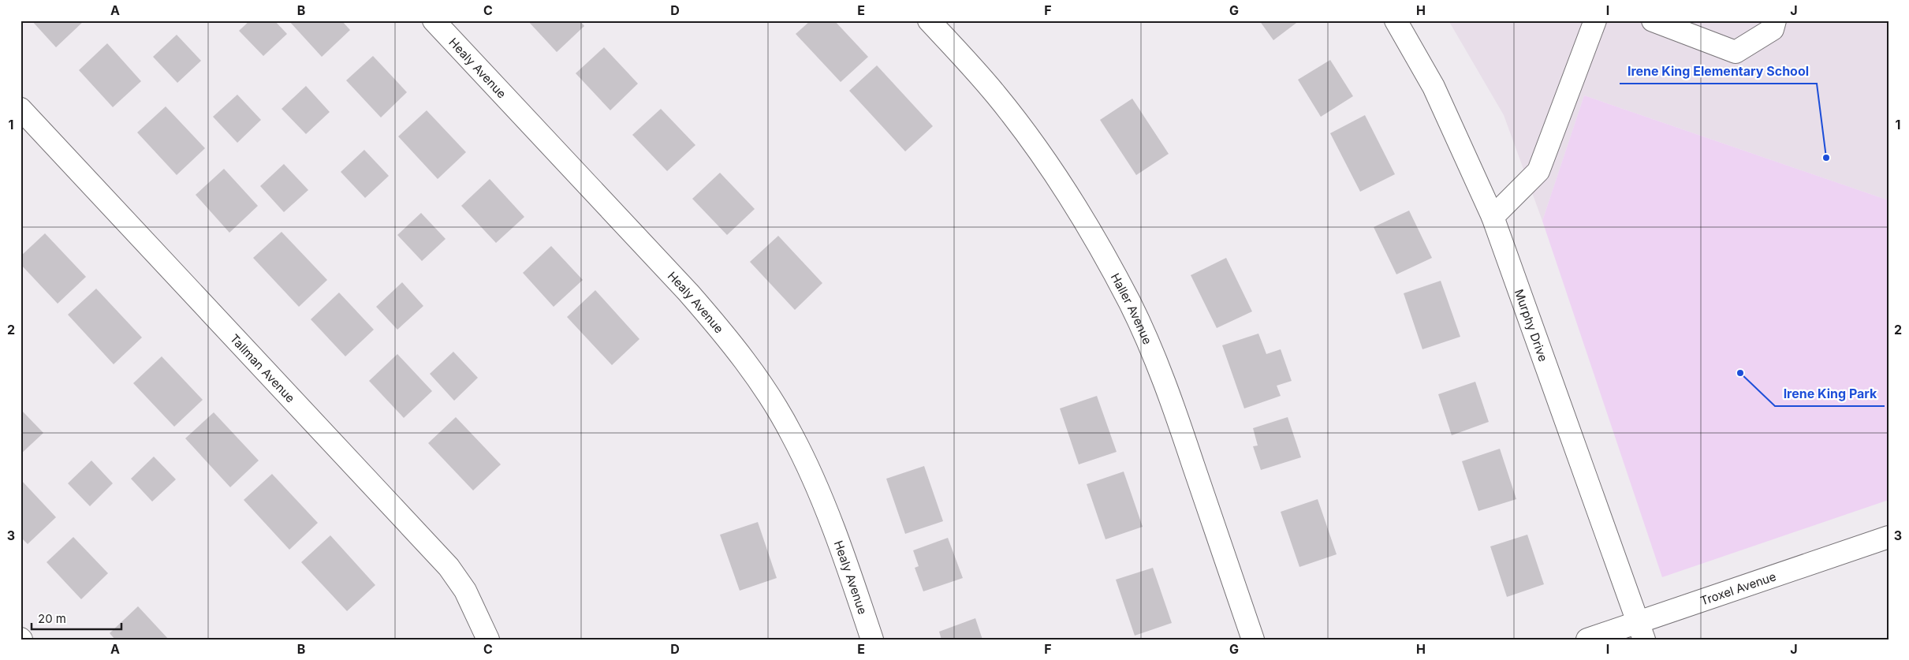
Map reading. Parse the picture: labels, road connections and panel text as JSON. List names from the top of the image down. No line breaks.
{"streets":{"street":["Healy Avenue","Haller Avenue","Murphy Drive","Tallman Avenue","Troxel Avenue"]},"crossings":[["Murphy Drive","Troxel Avenue"]],"places":["Irene King Elementary School","Irene King Park"],"scale_bar":"20 m","grid":{"columns":["A","B","C","D","E","F","G","H","I","J"],"rows":["1","2","3"]}}
